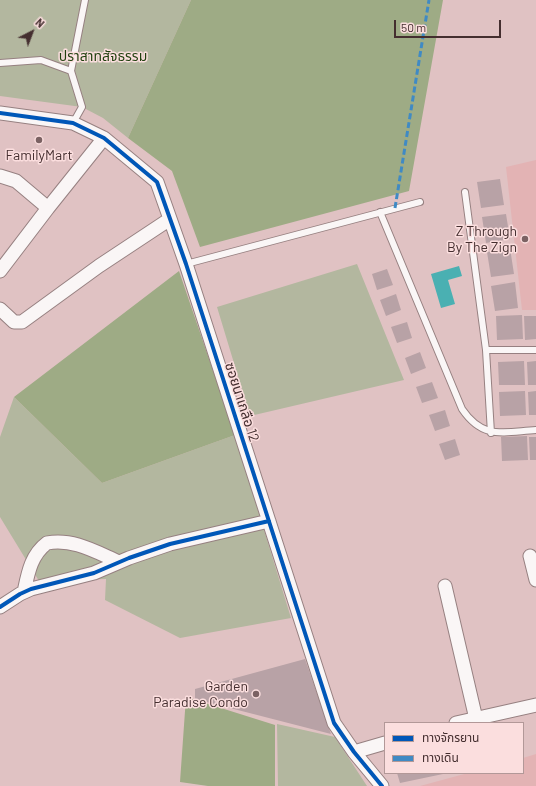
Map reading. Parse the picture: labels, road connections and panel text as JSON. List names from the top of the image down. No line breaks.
{"streets":{"street":["ซอยนาเกลือ 12"]},"parks":["ปราสาทสัจธรรม"],"places":["FamilyMart","Z Through By The Zign","Garden Paradise Condo"],"legend":["ทางจักรยาน","ทางเดิน"],"scale_bar":"50 m","north":"top right"}
